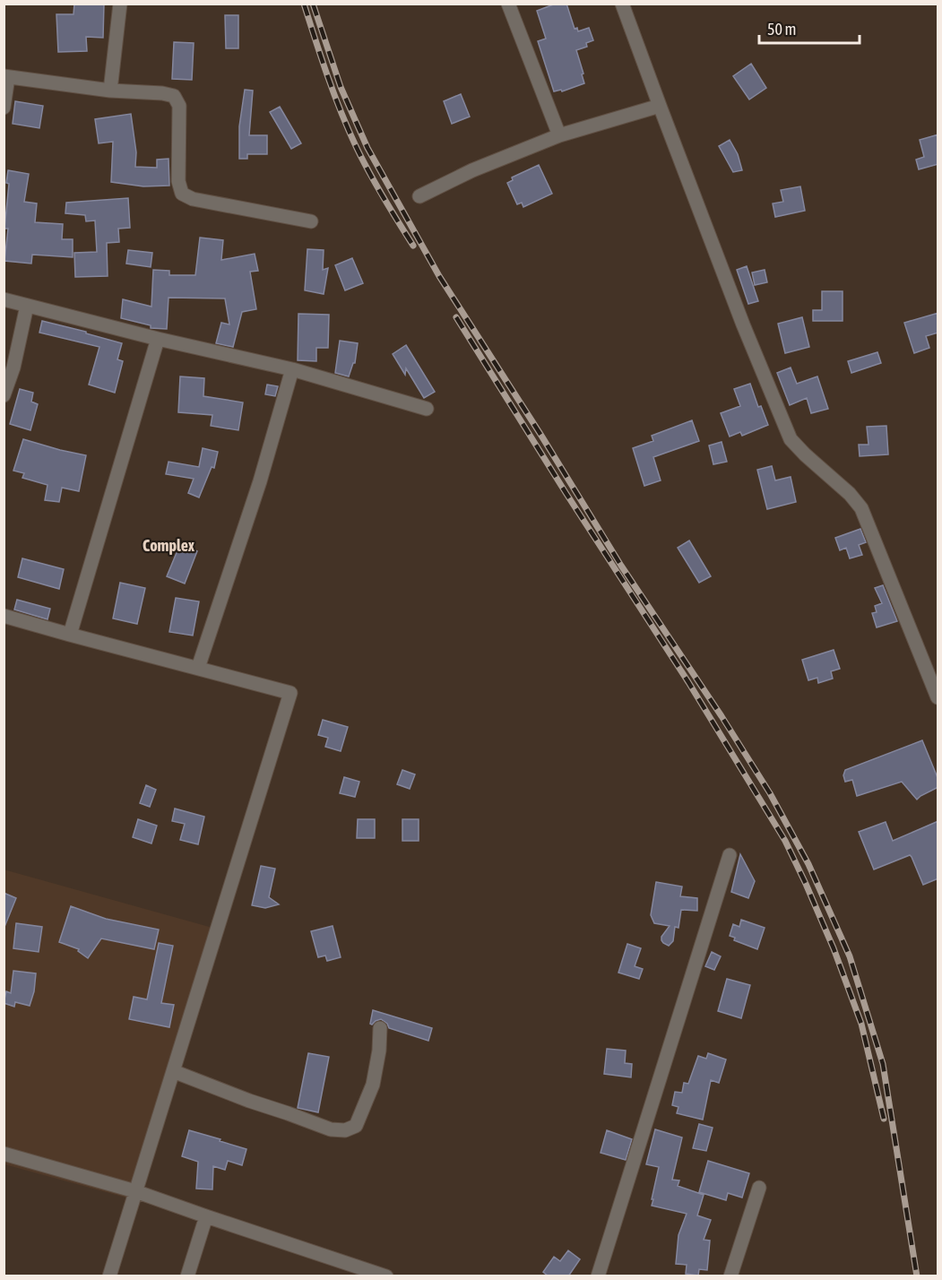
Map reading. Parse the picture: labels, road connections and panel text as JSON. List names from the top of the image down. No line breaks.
{"districts":["Complex"],"scale_bar":"50 m"}
